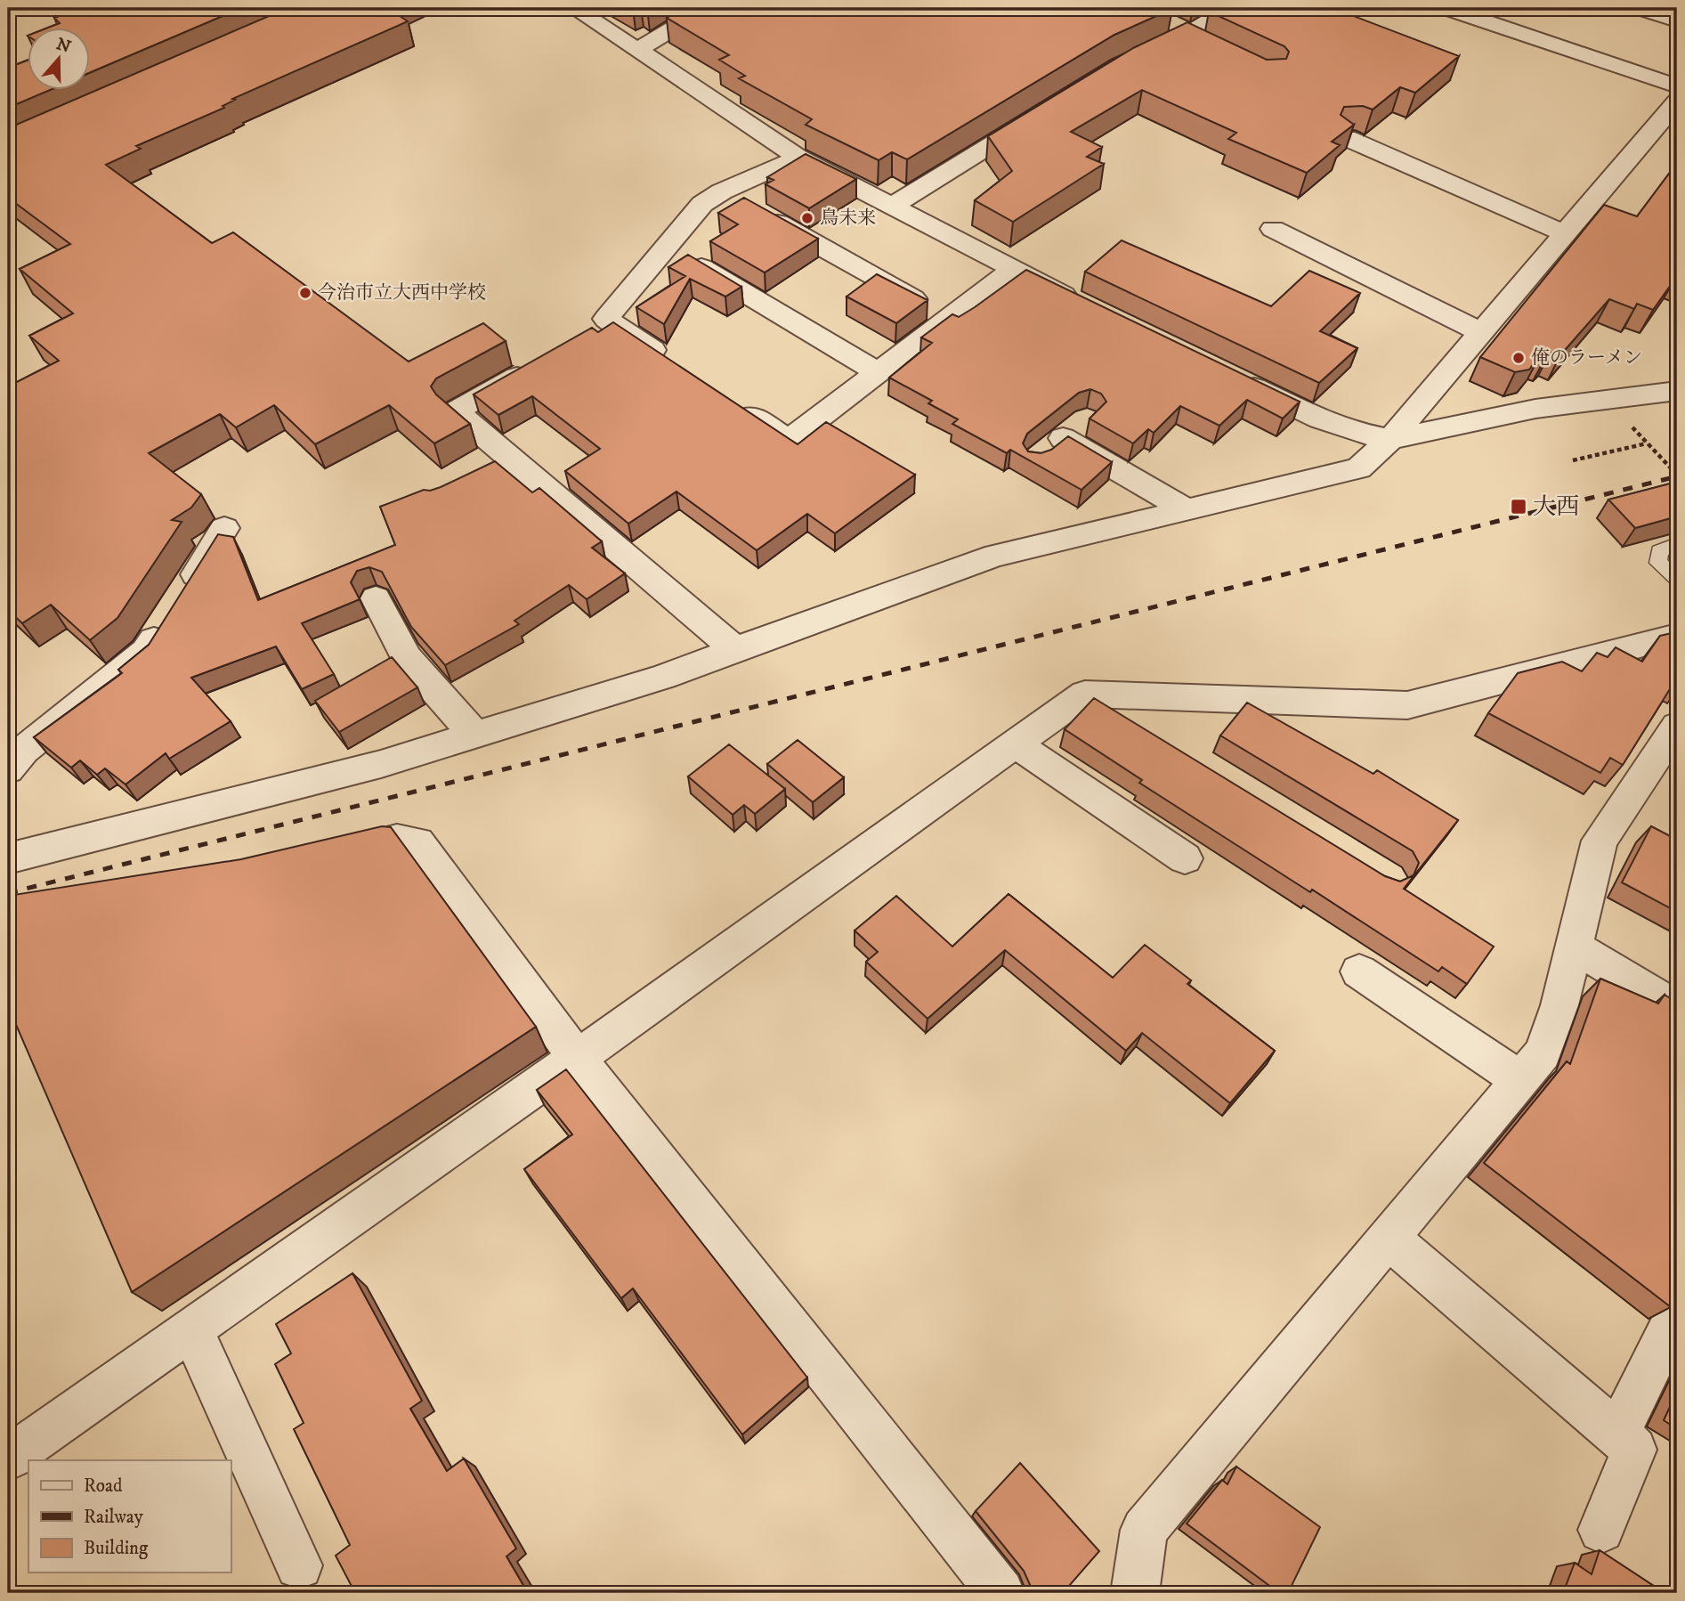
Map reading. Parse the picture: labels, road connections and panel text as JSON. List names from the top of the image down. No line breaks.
{"places":{"other":["鳥未来","今治市立大西中学校","俺のラーメン"],"transit":["大西"]},"legend":["Road","Railway","Building"],"north":"top"}
